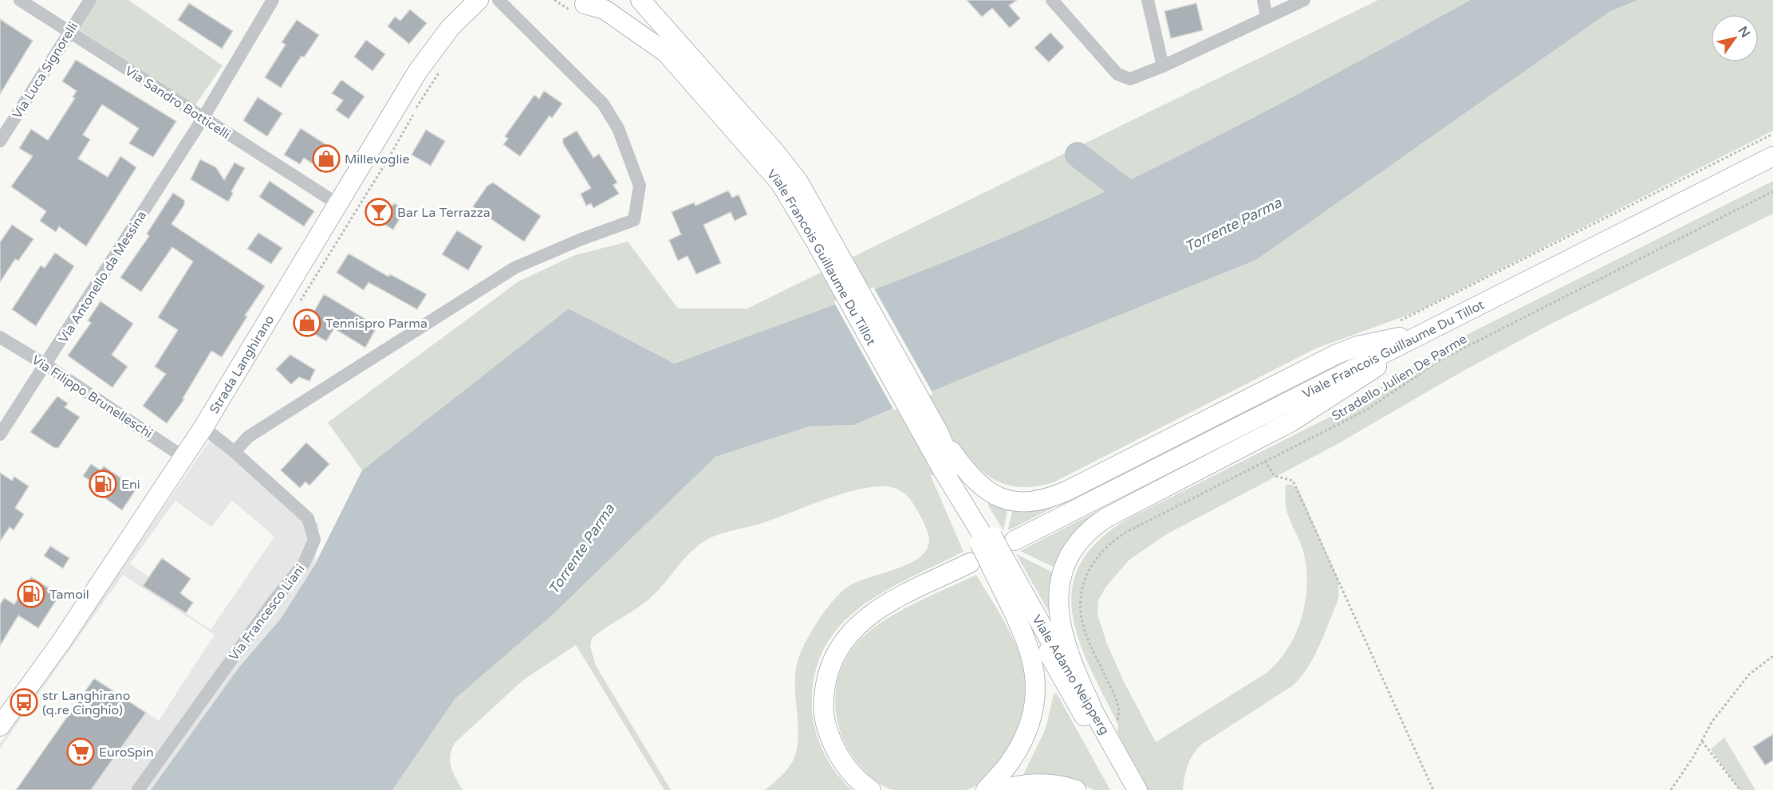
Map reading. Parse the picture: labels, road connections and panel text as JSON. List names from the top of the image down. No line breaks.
{"streets":{"main road":["Viale Francois Guillaume Du Tillot","Strada Langhirano","Viale Adamo Neipperg"],"street":["Via Luca Signorelli","Via Sandro Botticelli","Via Antonello da Messina","Via Filippo Brunelleschi","Via Francesco Liani"],"path":["Stradello Julien De Parme"]},"crossings":[["Via Luca Signorelli","Via Sandro Botticelli"],["Via Sandro Botticelli","Via Antonello da Messina"],["Via Sandro Botticelli","Strada Langhirano"],["Viale Francois Guillaume Du Tillot","Viale Adamo Neipperg"],["Via Antonello da Messina","Via Filippo Brunelleschi"],["Strada Langhirano","Via Filippo Brunelleschi"],["Strada Langhirano","Via Francesco Liani"]],"water":["Torrente Parma"],"places":{"shop":["Millevoglie","Tennispro Parma"],"bar":["Bar La Terrazza"],"fuel station":["Eni","Tamoil"],"bus stop":["str Langhirano (q.re Cinghio)"],"supermarket":["EuroSpin"]},"north":"top right"}
